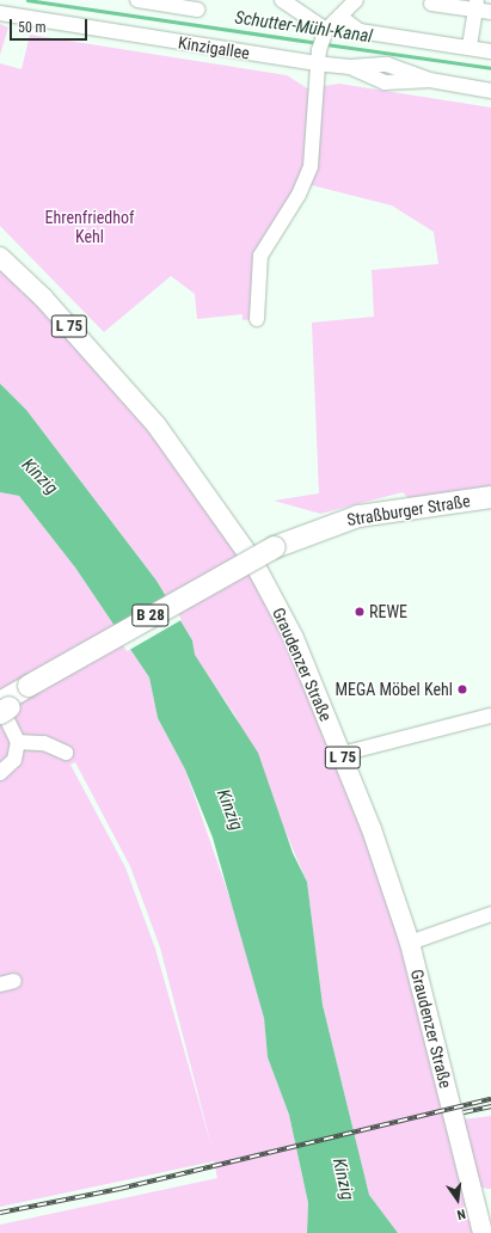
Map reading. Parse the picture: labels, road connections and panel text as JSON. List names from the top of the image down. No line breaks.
{"streets":{"highway":["Straßburger Straße","B 28"],"main road":["L 75","Graudenzer Straße"],"street":["Kinzigallee"]},"crossings":[["Straßburger Straße","B 28"]],"water":["Schutter-Mühl-Kanal","Kinzig"],"parks":["Ehrenfriedhof Kehl"],"places":["REWE","MEGA Möbel Kehl"],"scale_bar":"50 m","north":"bottom"}
